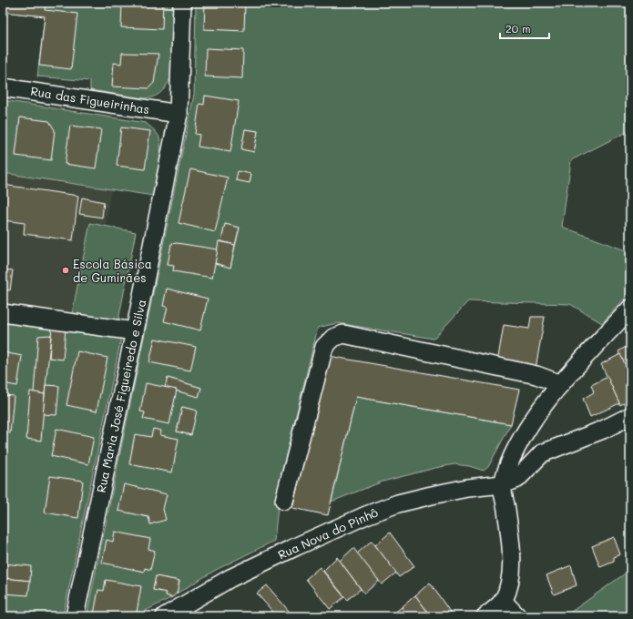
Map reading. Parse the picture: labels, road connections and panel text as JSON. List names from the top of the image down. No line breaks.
{"streets":{"street":["Rua das Figueirinhas","Rua Maria José Figueiredo e Silva","Rua Nova do Pinhô"]},"crossings":[["Rua das Figueirinhas","Rua Maria José Figueiredo e Silva"]],"places":["Escola Básica de Gumirães"],"scale_bar":"20 m"}
